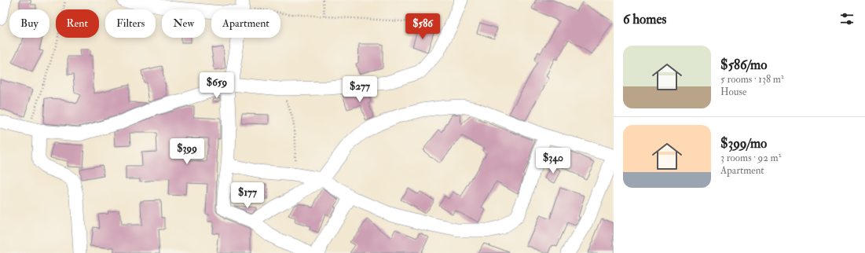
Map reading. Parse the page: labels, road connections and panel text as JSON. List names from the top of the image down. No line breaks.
{"page":{"heading":"6 homes","chip":["Buy","Rent","Filters","New","Apartment"],"price":["$586","$659","$277","$399","$340","$177"],"list":[{"name":"$586/mo","note":"5 rooms · 138 m² · House"},{"name":"$399/mo","note":"3 rooms · 92 m² · Apartment"}]}}
